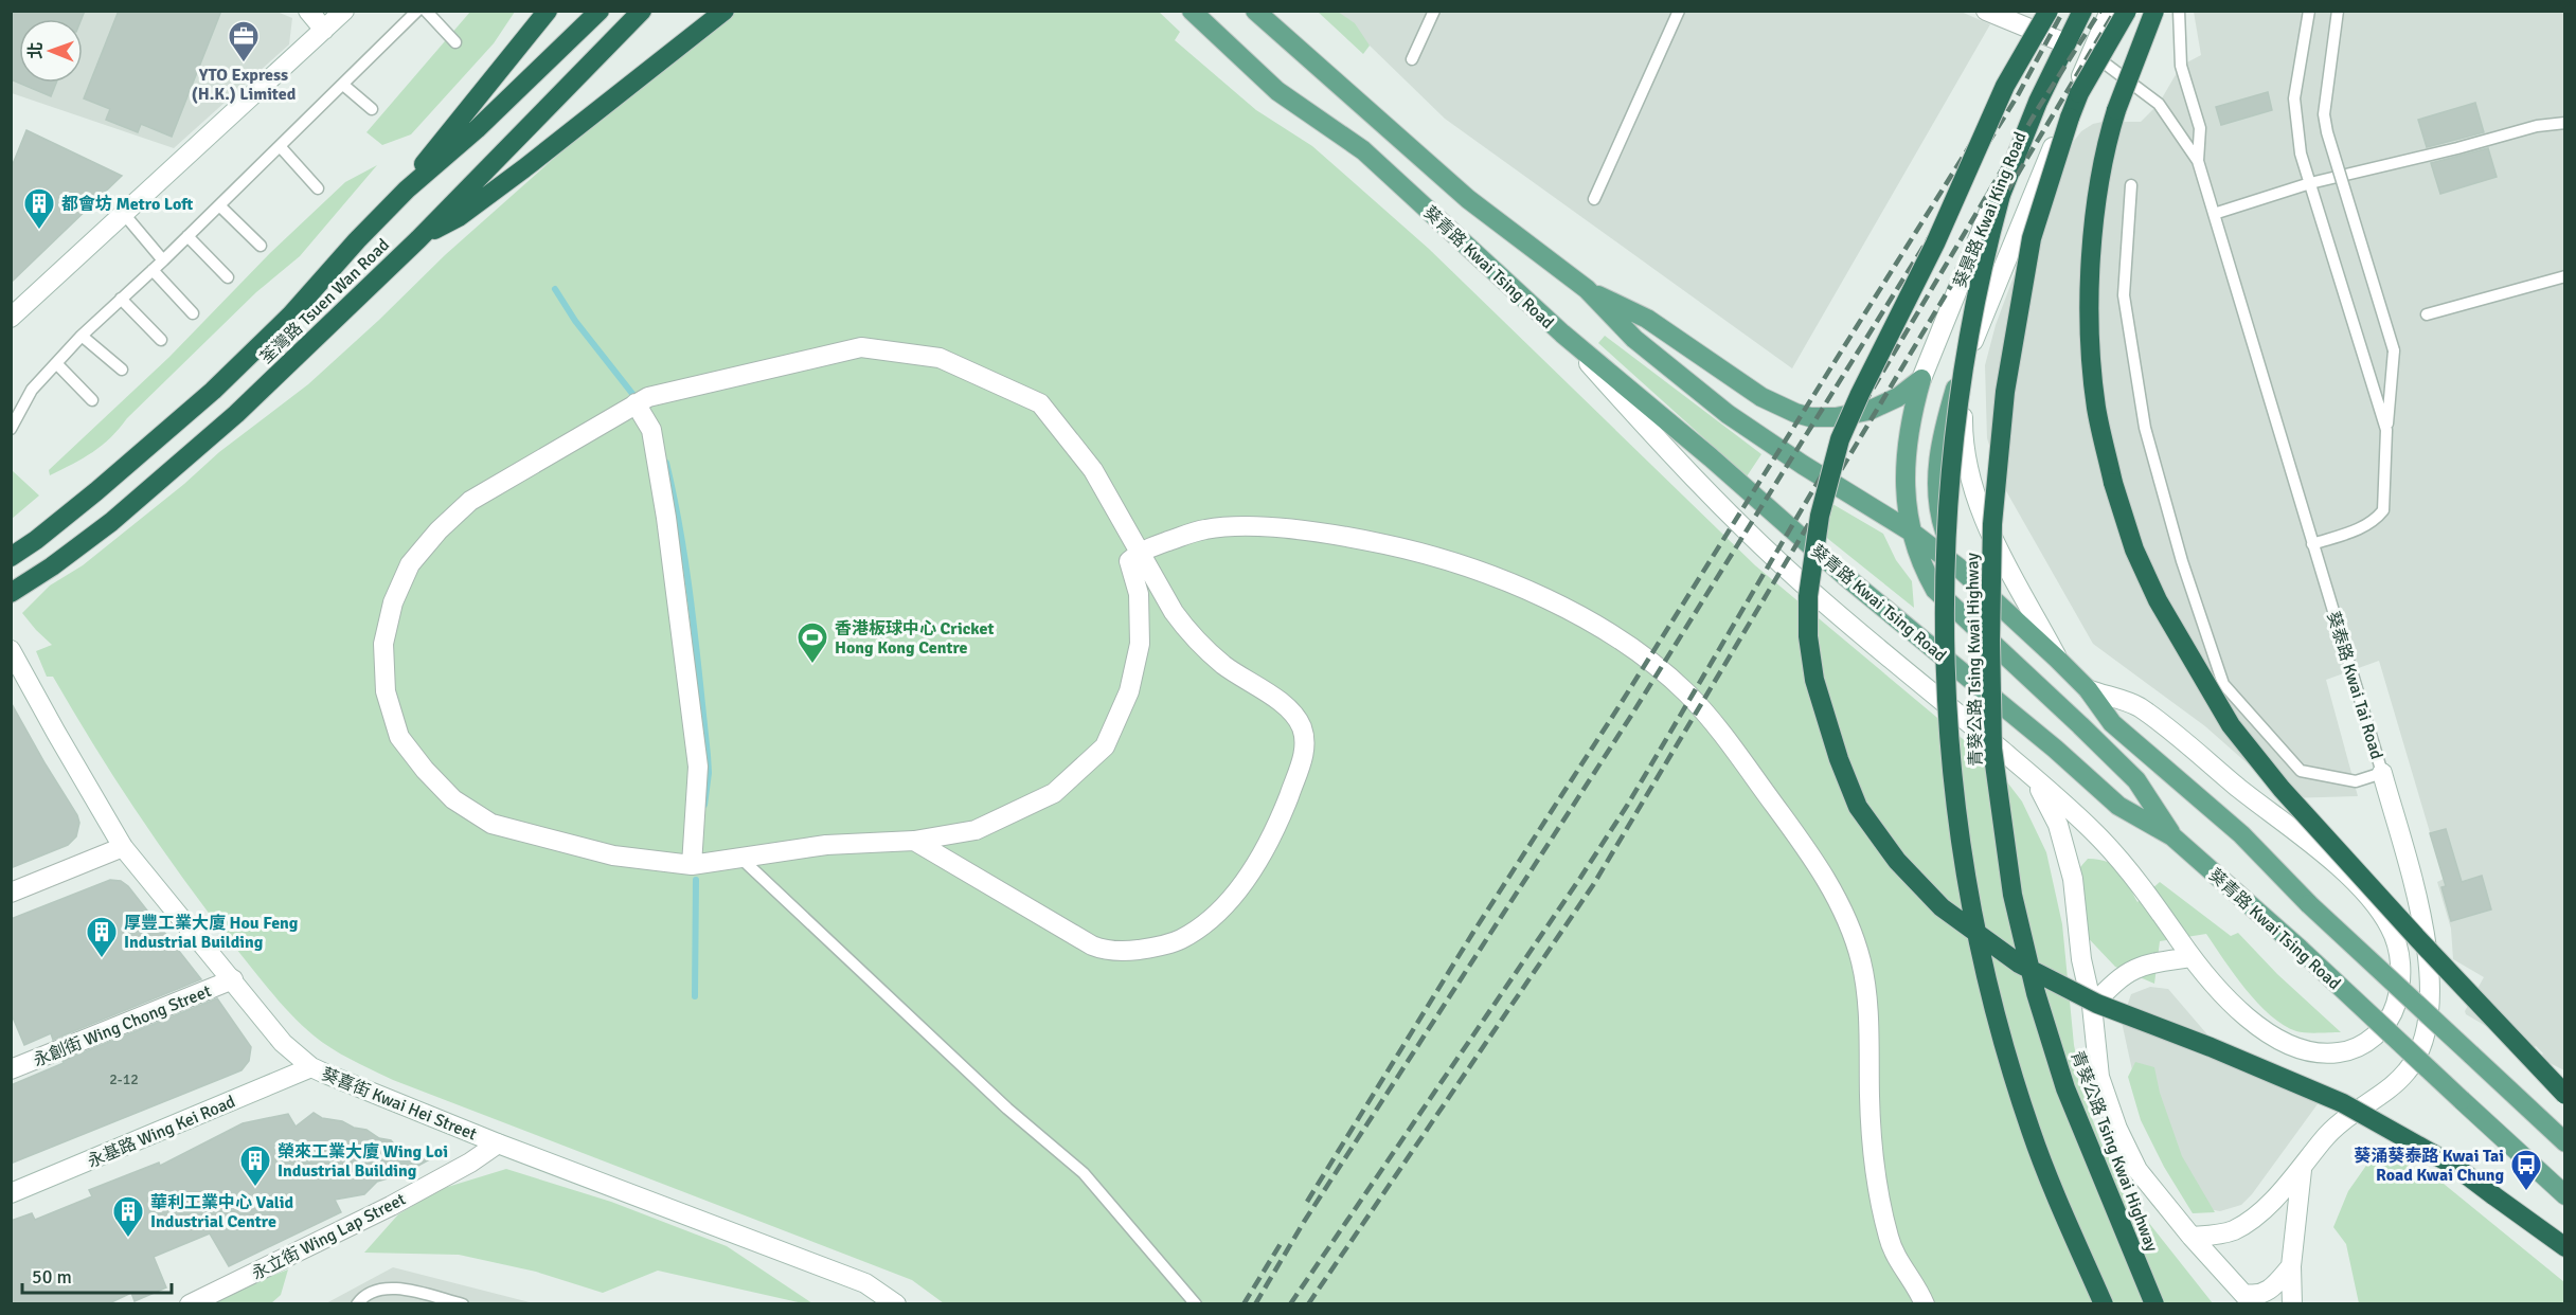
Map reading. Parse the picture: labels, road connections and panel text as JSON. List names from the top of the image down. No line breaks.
{"streets":{"highway":["荃灣路 Tsuen Wan Road","青葵公路 Tsing Kwai Highway"],"main road":["葵青路 Kwai Tsing Road"],"street":["葵景路 Kwai King Road","葵泰路 Kwai Tai Road","永創街 Wing Chong Street","葵喜街 Kwai Hei Street","永基路 Wing Kei Road","永立街 Wing Lap Street"]},"crossings":[["葵景路 Kwai King Road","葵青路 Kwai Tsing Road"],["葵景路 Kwai King Road","葵泰路 Kwai Tai Road"],["永創街 Wing Chong Street","葵喜街 Kwai Hei Street"],["葵喜街 Kwai Hei Street","永基路 Wing Kei Road"],["葵喜街 Kwai Hei Street","永立街 Wing Lap Street"]],"places":{"office":["YTO Express (H.K.) Limited"],"building":["都會坊 Metro Loft","厚豐工業大廈 Hou Feng Industrial Building","榮來工業大廈 Wing Loi Industrial Building","華利工業中心 Valid Industrial Centre"],"sports":["香港板球中心 Cricket Hong Kong Centre"],"bus stop":["葵涌葵泰路 Kwai Tai Road Kwai Chung"]},"house_numbers":["2-12"],"scale_bar":"50 m","north":"left"}
